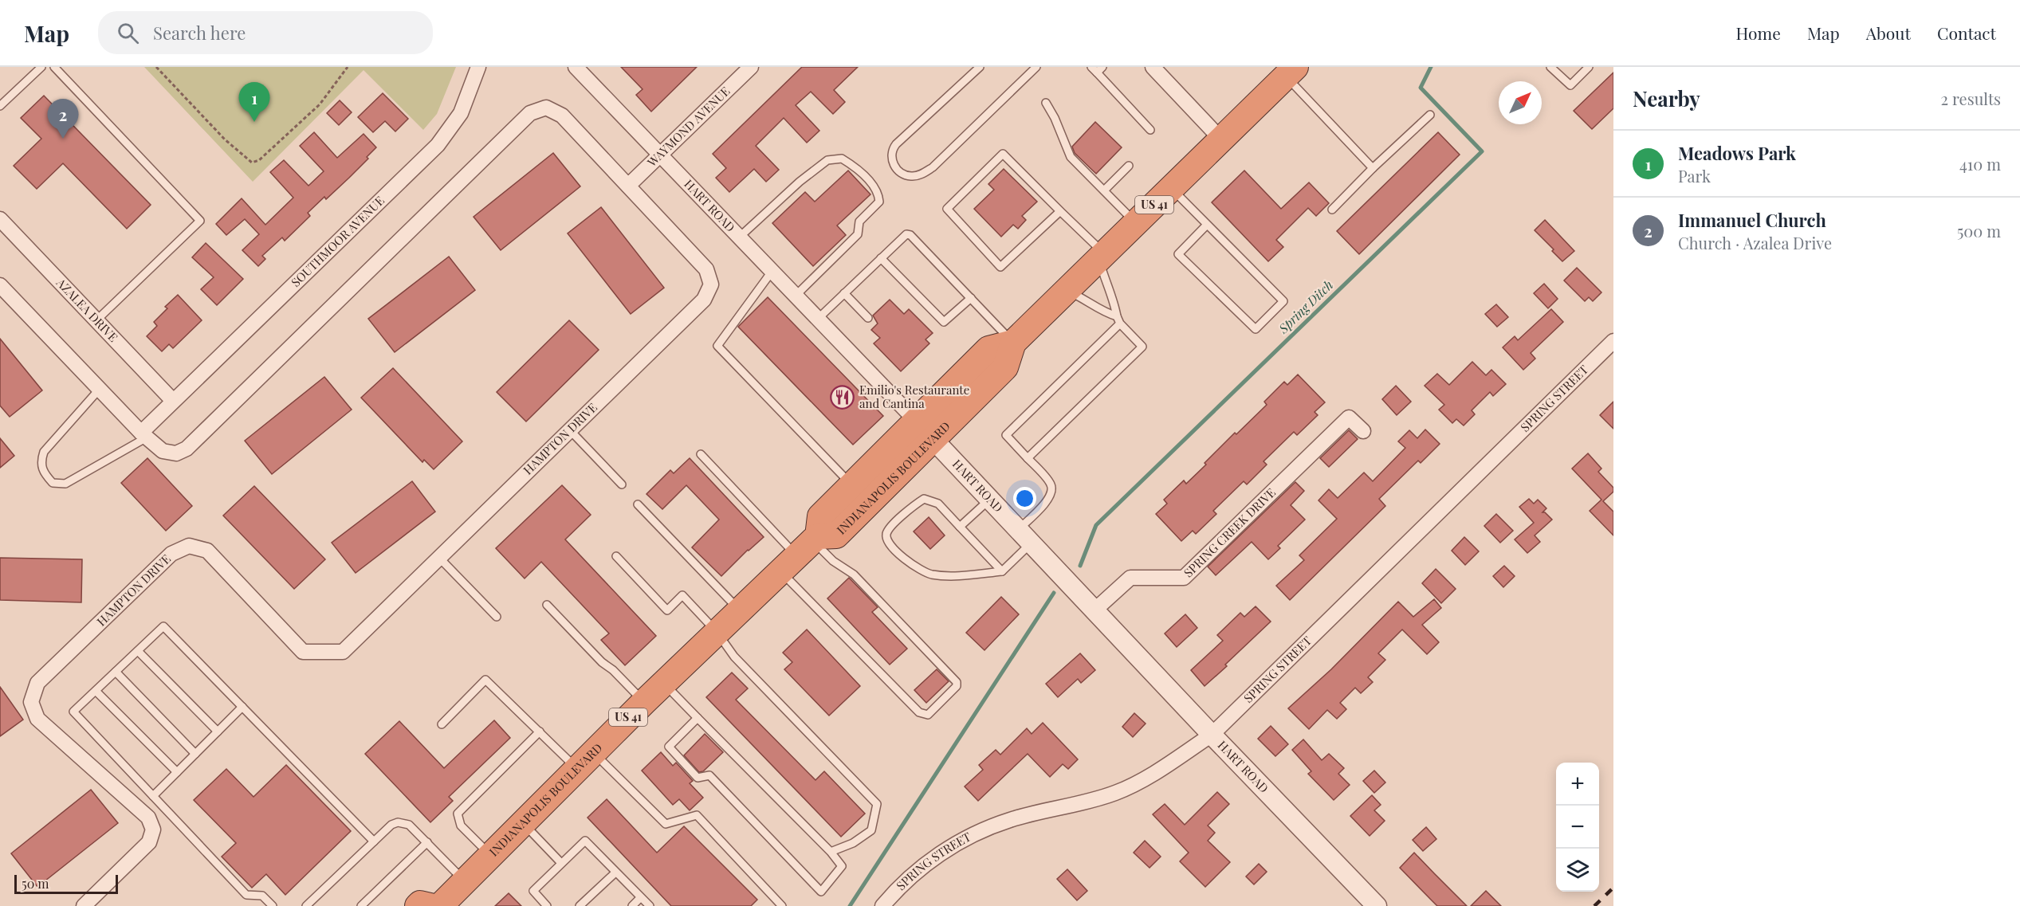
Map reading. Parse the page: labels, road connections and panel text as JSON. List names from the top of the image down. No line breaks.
{"streets":{"highway":["US 41","INDIANAPOLIS BOULEVARD"],"street":["WAYMOND AVENUE","HART ROAD","SOUTHMOOR AVENUE","AZALEA DRIVE","SPRING STREET","HAMPTON DRIVE","SPRING CREEK DRIVE"]},"crossings":[["WAYMOND AVENUE","HART ROAD"],["WAYMOND AVENUE","HAMPTON DRIVE"],["HART ROAD","SPRING STREET"],["HART ROAD","INDIANAPOLIS BOULEVARD"],["HART ROAD","SPRING CREEK DRIVE"],["SOUTHMOOR AVENUE","AZALEA DRIVE"]],"water":["Spring Ditch"],"places":{"restaurant":["Emilio's Restaurante and Cantina"]},"scale_bar":"50 m","north":"top right","page":{"header":"Map","search":"Search here","nav":["Home","Map","About","Contact"],"heading":["Nearby","2 results"],"pins":["1","2"],"list":[{"mark":"1","name":"Meadows Park","note":"Park","value":"410 m"},{"mark":"2","name":"Immanuel Church","note":"Church · Azalea Drive","value":"500 m"}],"map_buttons":["+","−"],"scale":"50 m"}}
